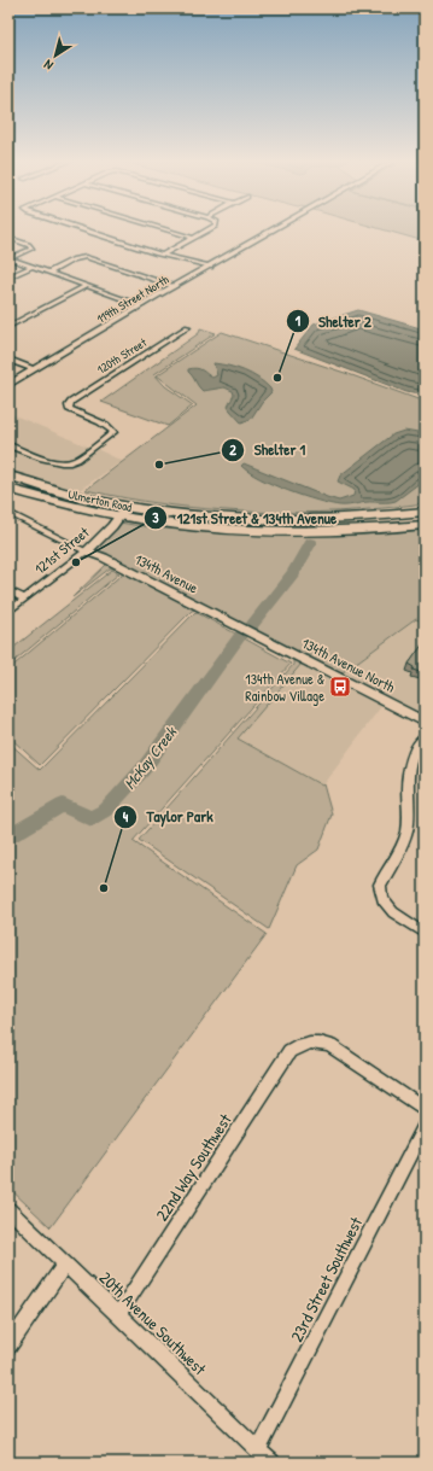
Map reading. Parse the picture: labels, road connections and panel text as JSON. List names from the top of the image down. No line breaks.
{"streets":{"main road":["Ulmerton Road"],"street":["119th Street North","120th Street","121st Street","134th Avenue","134th Avenue North","22nd Way Southwest","23rd Street Southwest","20th Avenue Southwest"]},"crossings":[["Ulmerton Road","121st Street"],["121st Street","134th Avenue"],["134th Avenue","134th Avenue North"],["22nd Way Southwest","20th Avenue Southwest"],["23rd Street Southwest","20th Avenue Southwest"]],"water":["McKay Creek"],"places":{"other":["Shelter 2","Shelter 1","121st Street & 134th Avenue","Taylor Park"],"bus stop":["134th Avenue & Rainbow Village"]},"north":"bottom left"}
